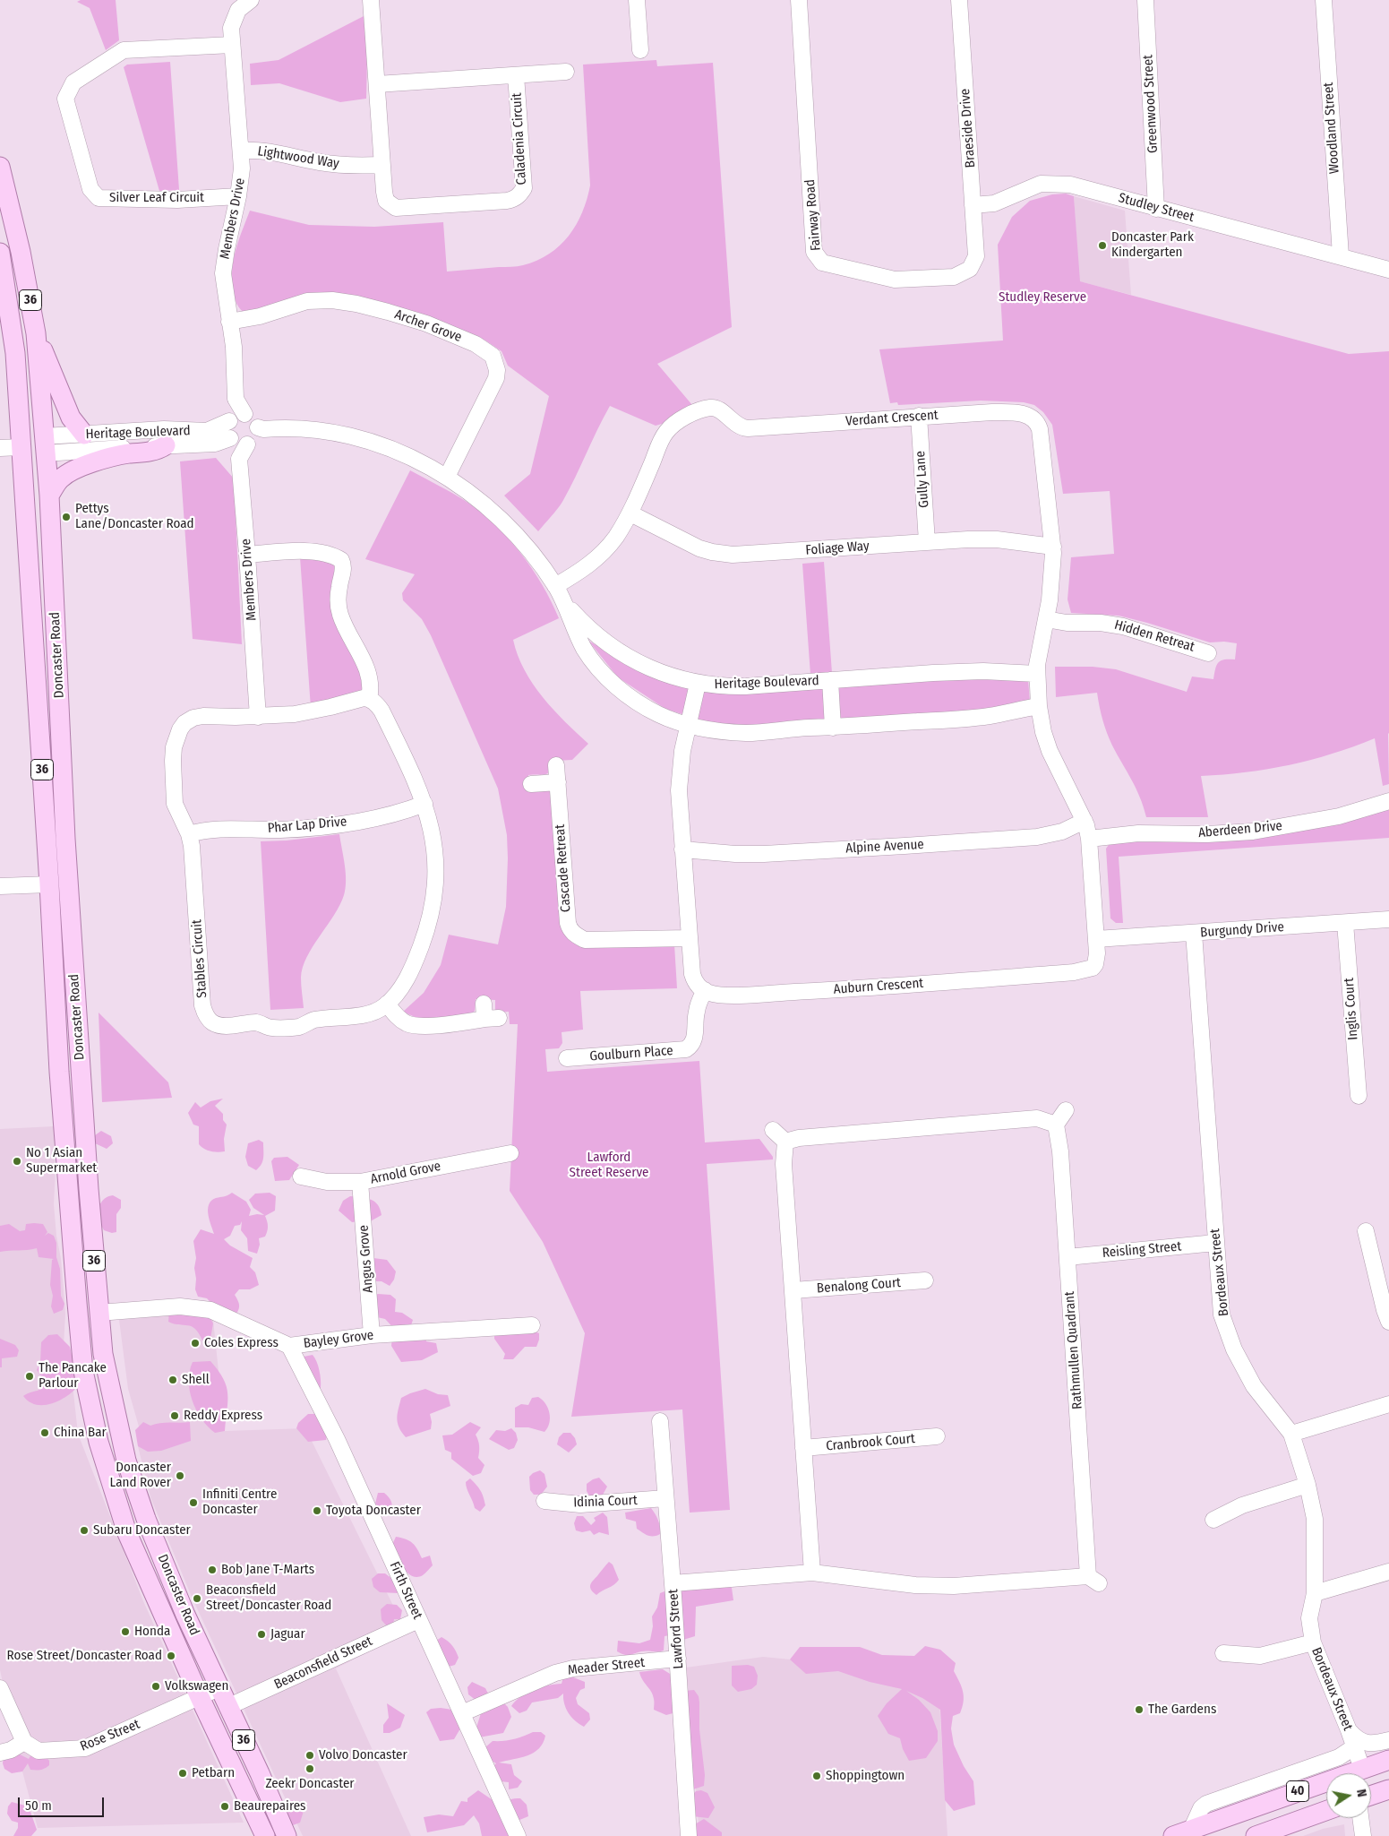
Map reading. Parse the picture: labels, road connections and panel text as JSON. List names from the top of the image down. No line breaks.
{"streets":{"main road":["36","Doncaster Road","40"],"street":["Greenwood Street","Braeside Drive","Woodland Street","Caladenia Circuit","Lightwood Way","Silver Leaf Circuit","Studley Street","Fairway Road","Members Drive","Archer Grove","Verdant Crescent","Heritage Boulevard","Gully Lane","Foliage Way","Hidden Retreat","Phar Lap Drive","Aberdeen Drive","Alpine Avenue","Cascade Retreat","Burgundy Drive","Stables Circuit","Auburn Crescent","Inglis Court","Goulburn Place","Arnold Grove","Reisling Street","Angus Grove","Bordeaux Street","Benalong Court","Bayley Grove","Rathmullen Quadrant","Cranbrook Court","Idinia Court","Firth Street","Lawford Street","Beaconsfield Street","Meader Street","Rose Street"]},"crossings":[["Greenwood Street","Studley Street"],["Braeside Drive","Studley Street"],["Braeside Drive","Fairway Road"],["Woodland Street","Studley Street"],["Caladenia Circuit","Lightwood Way"],["Lightwood Way","Members Drive"],["Silver Leaf Circuit","Members Drive"],["Members Drive","Archer Grove"],["Members Drive","Heritage Boulevard"],["Members Drive","Stables Circuit"],["Archer Grove","Heritage Boulevard"],["Verdant Crescent","Heritage Boulevard"],["Verdant Crescent","Gully Lane"],["Verdant Crescent","Foliage Way"],["Verdant Crescent","Hidden Retreat"],["Verdant Crescent","Auburn Crescent"],["Heritage Boulevard","Doncaster Road"],["Heritage Boulevard","Auburn Crescent"],["Gully Lane","Foliage Way"],["Doncaster Road","Bayley Grove"],["Doncaster Road","Beaconsfield Street"],["Doncaster Road","Rose Street"],["Phar Lap Drive","Stables Circuit"],["Aberdeen Drive","Auburn Crescent"],["Alpine Avenue","Auburn Crescent"],["Burgundy Drive","Auburn Crescent"],["Burgundy Drive","Inglis Court"],["Burgundy Drive","Bordeaux Street"],["Auburn Crescent","Goulburn Place"],["Arnold Grove","Angus Grove"],["Reisling Street","Bordeaux Street"],["Reisling Street","Rathmullen Quadrant"],["Angus Grove","Bayley Grove"],["Bayley Grove","Firth Street"],["Rathmullen Quadrant","Lawford Street"],["Idinia Court","Lawford Street"],["Firth Street","Beaconsfield Street"],["Firth Street","Meader Street"],["Lawford Street","Meader Street"]],"parks":["Studley Reserve","Lawford Street Reserve"],"places":["Doncaster Park Kindergarten","Pettys Lane/Doncaster Road","No 1 Asian Supermarket","Coles Express","The Pancake Parlour","Shell","Reddy Express","China Bar","Doncaster Land Rover","Infiniti Centre Doncaster","Toyota Doncaster","Subaru Doncaster","Bob Jane T-Marts","Beaconsfield Street/Doncaster Road","Honda","Jaguar","Rose Street/Doncaster Road","Volkswagen","The Gardens","Volvo Doncaster","Zeekr Doncaster","Petbarn","Shoppingtown","Beaurepaires"],"scale_bar":"50 m","north":"right"}
